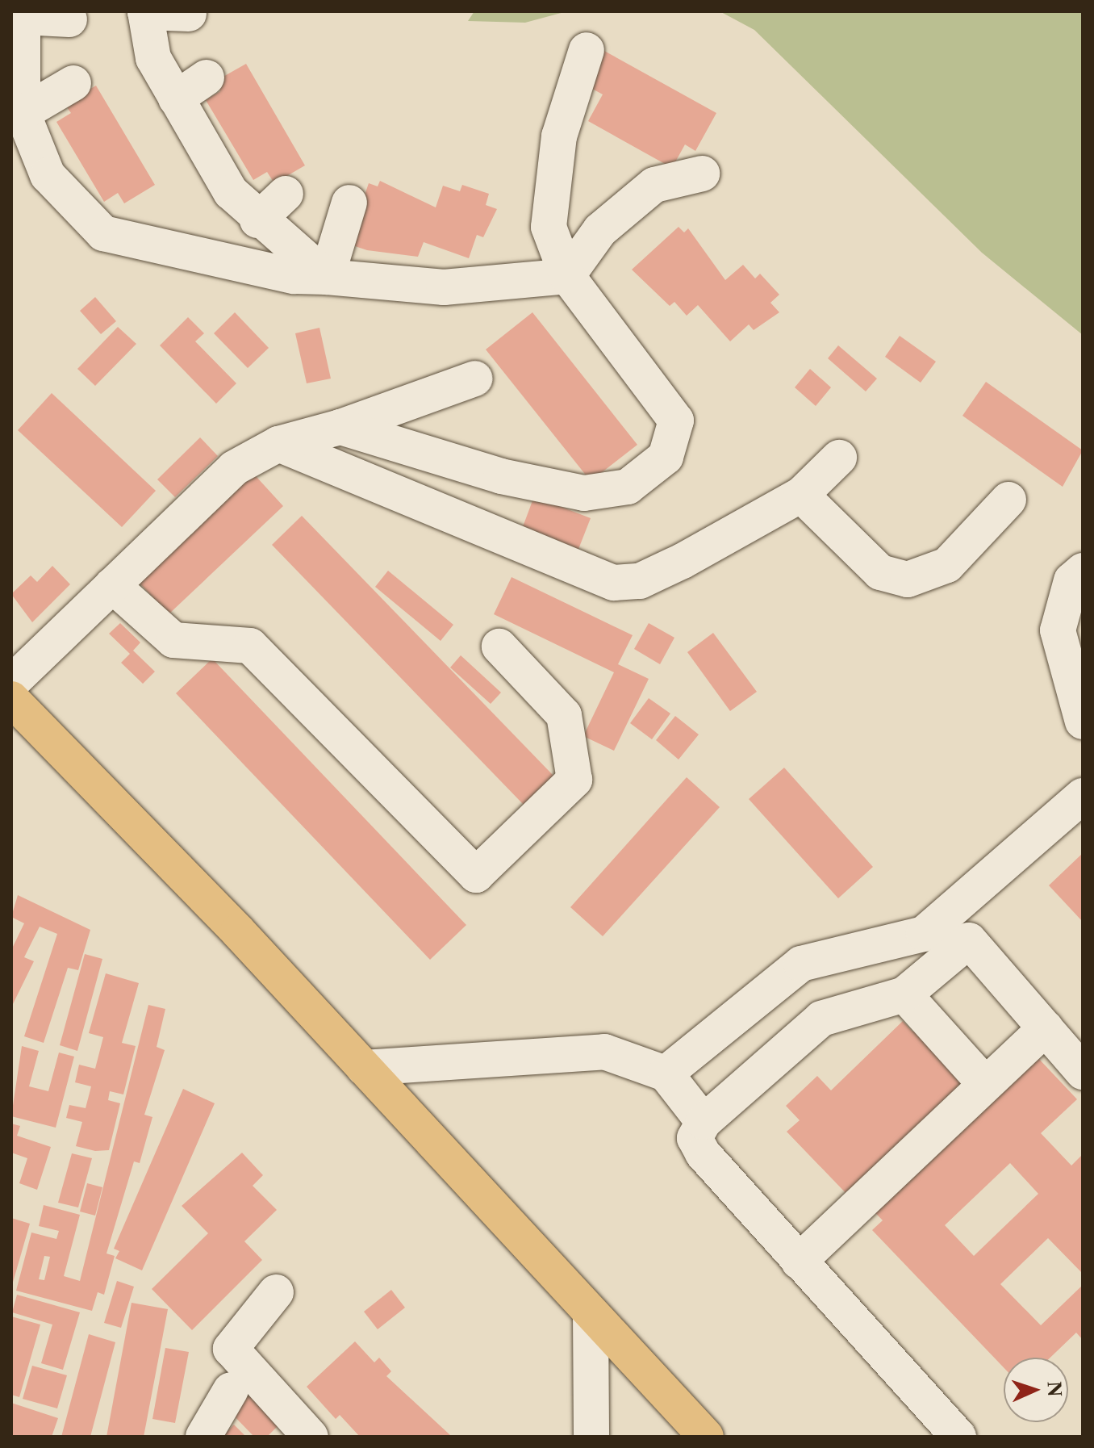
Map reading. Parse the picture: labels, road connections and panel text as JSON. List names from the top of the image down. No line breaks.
{"north":"right"}
